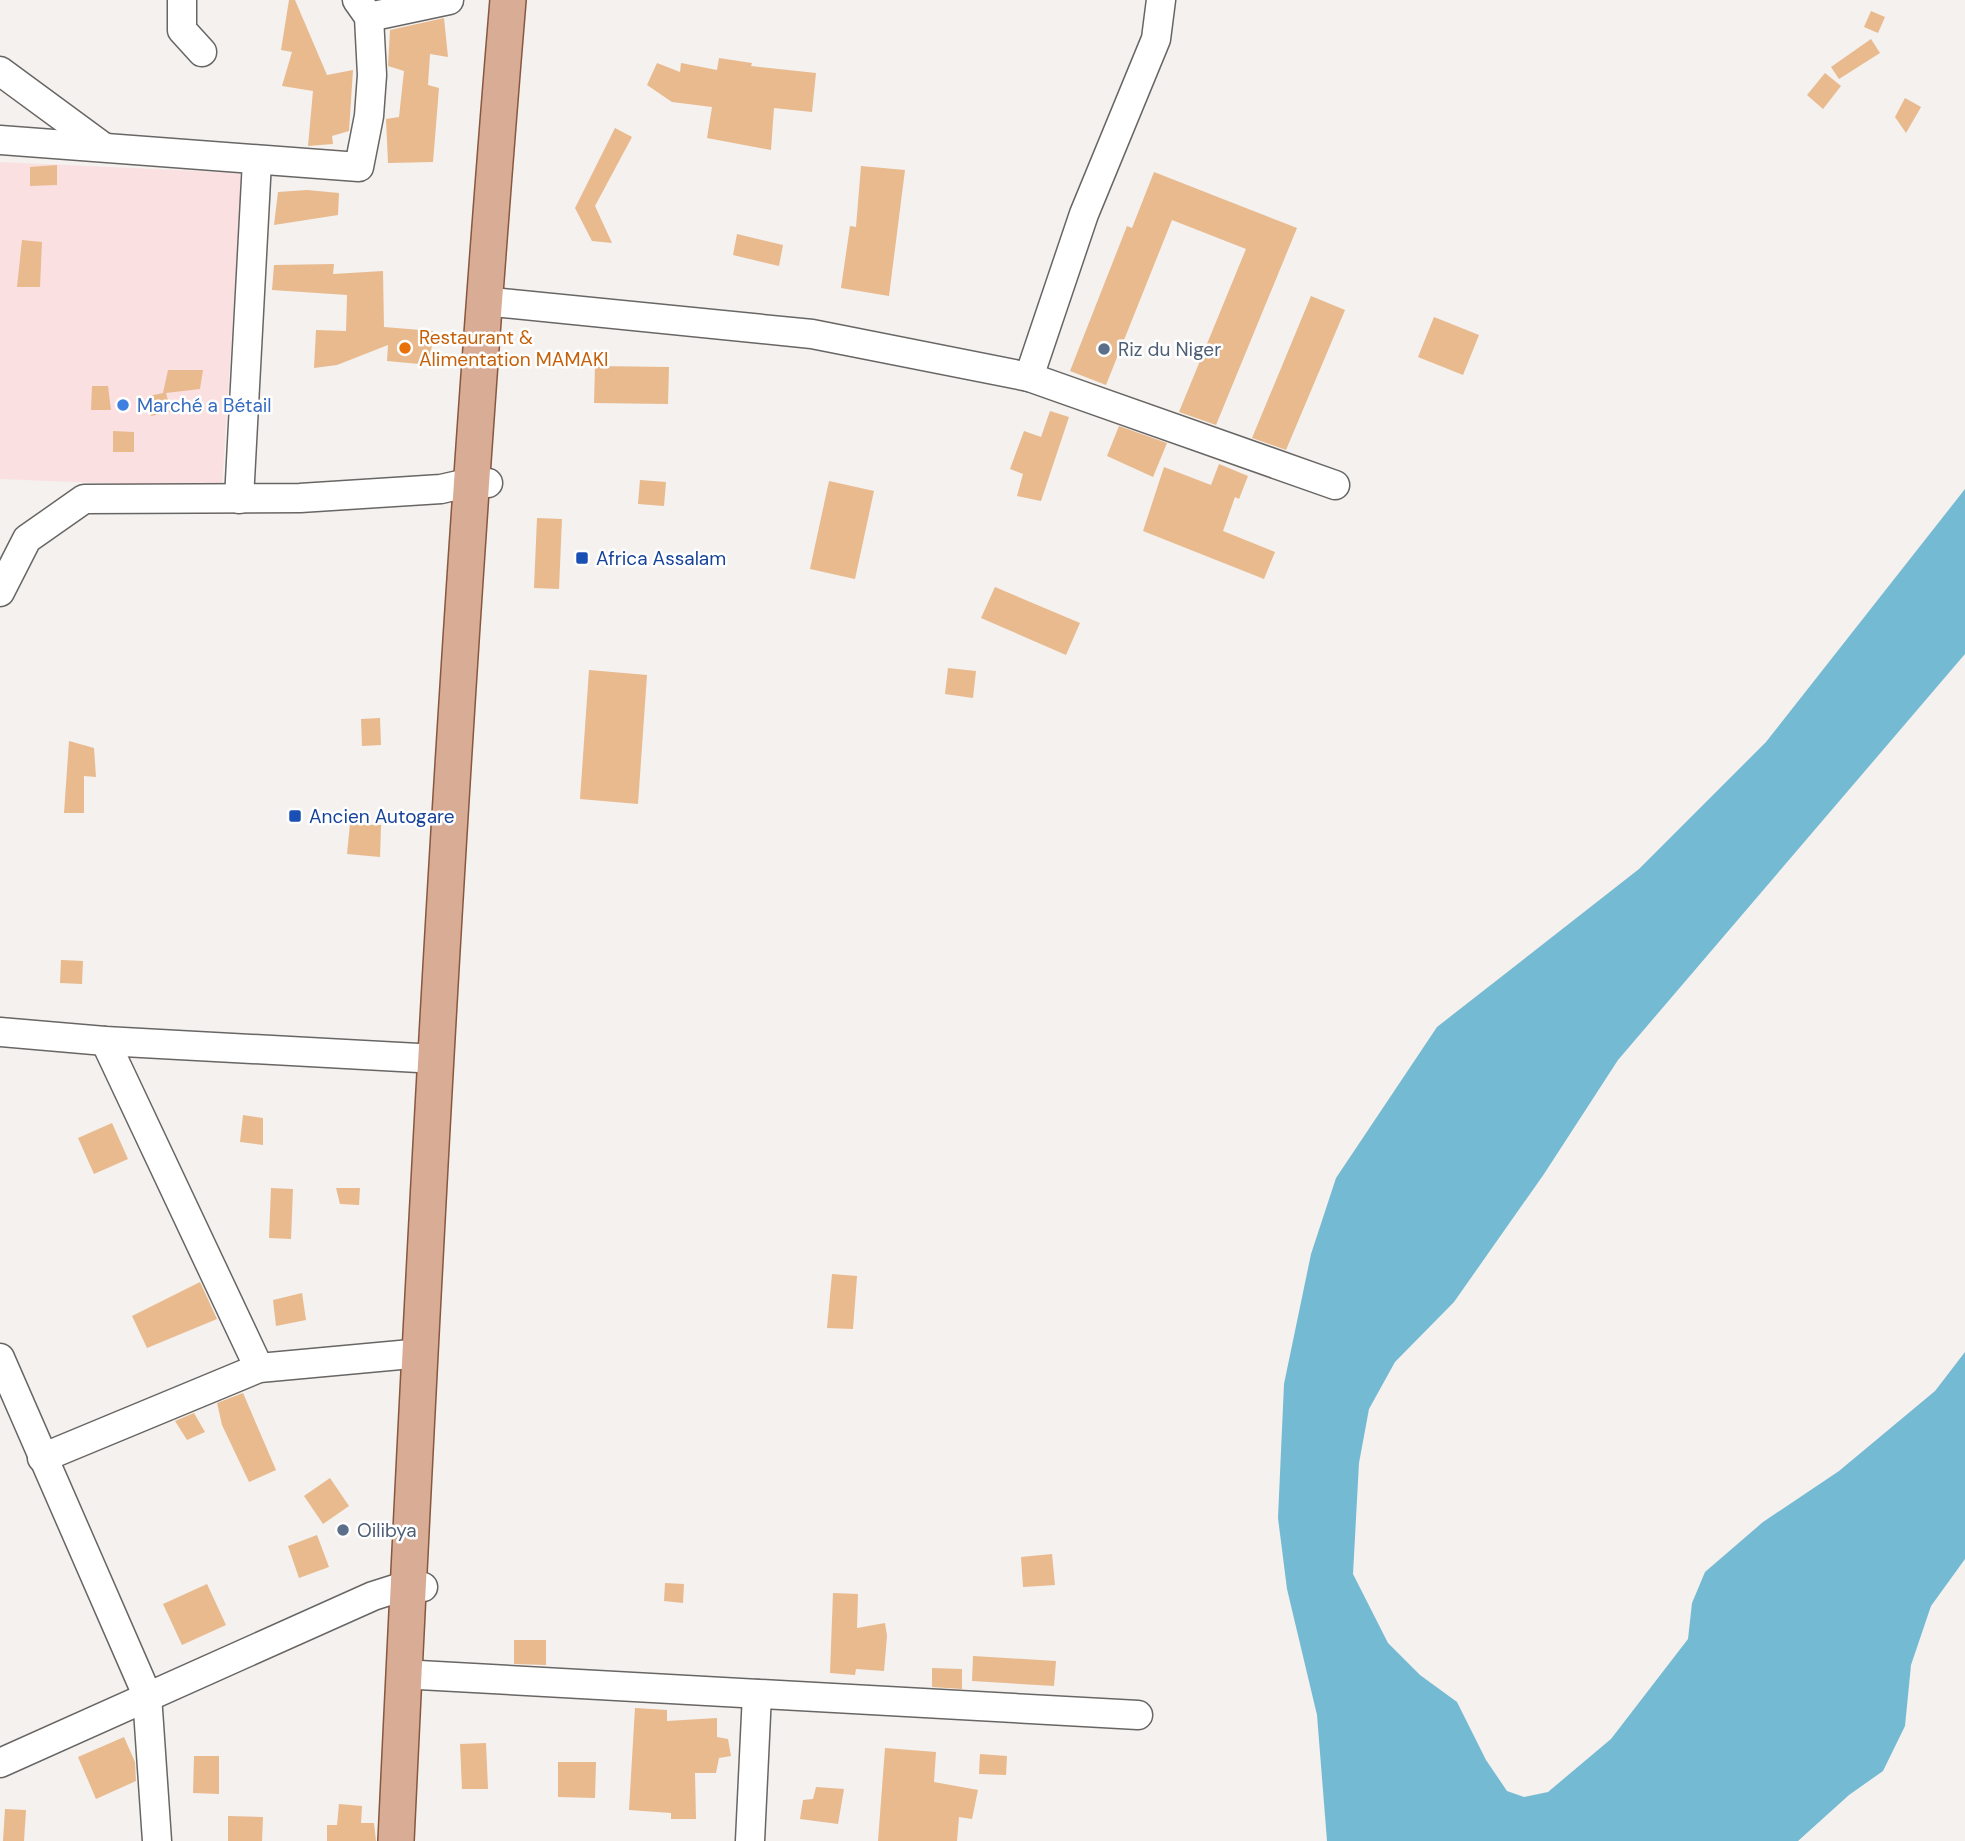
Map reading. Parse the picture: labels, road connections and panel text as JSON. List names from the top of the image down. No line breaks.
{"places":{"other":["Restaurant & Alimentation MAMAKI","Riz du Niger","Marché a Bétail","Oilibya"],"transit":["Africa Assalam","Ancien Autogare"]}}
